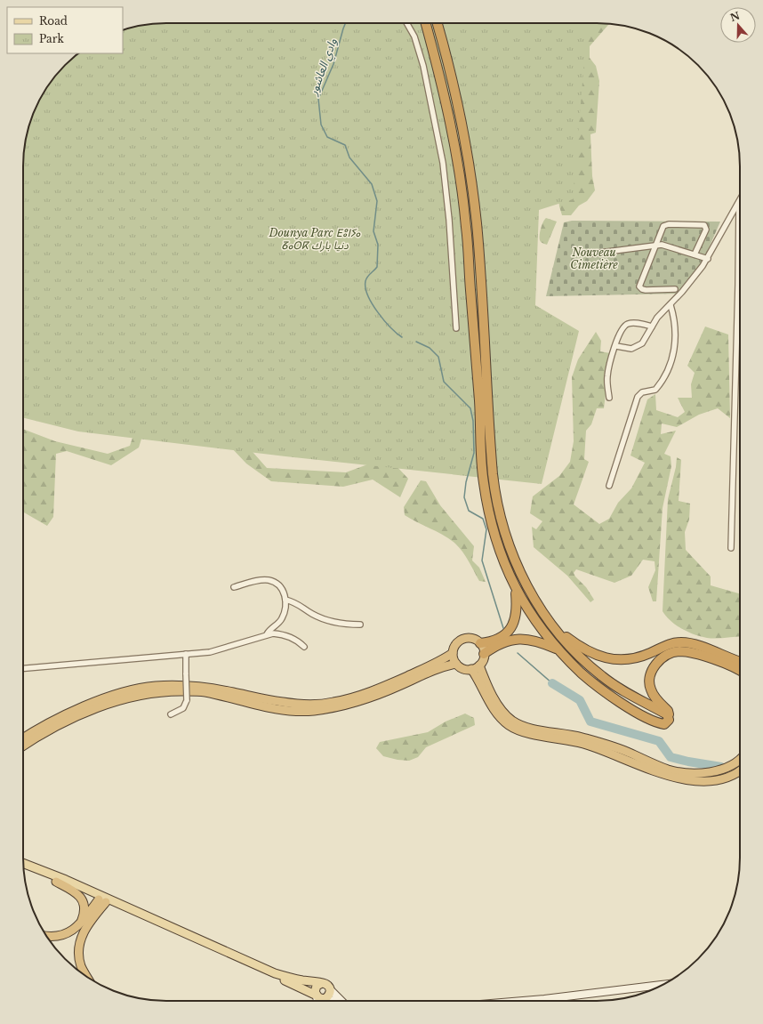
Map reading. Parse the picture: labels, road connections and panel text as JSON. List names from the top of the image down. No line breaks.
{"water":["وادي العاشور"],"parks":["Dounya Parc ⴹⵓⵏⵢⴰ ⵒⴰⵔⴽ دنيا بارك","Nouveau Cimetière"],"legend":["Road","Park"],"north":"top"}
